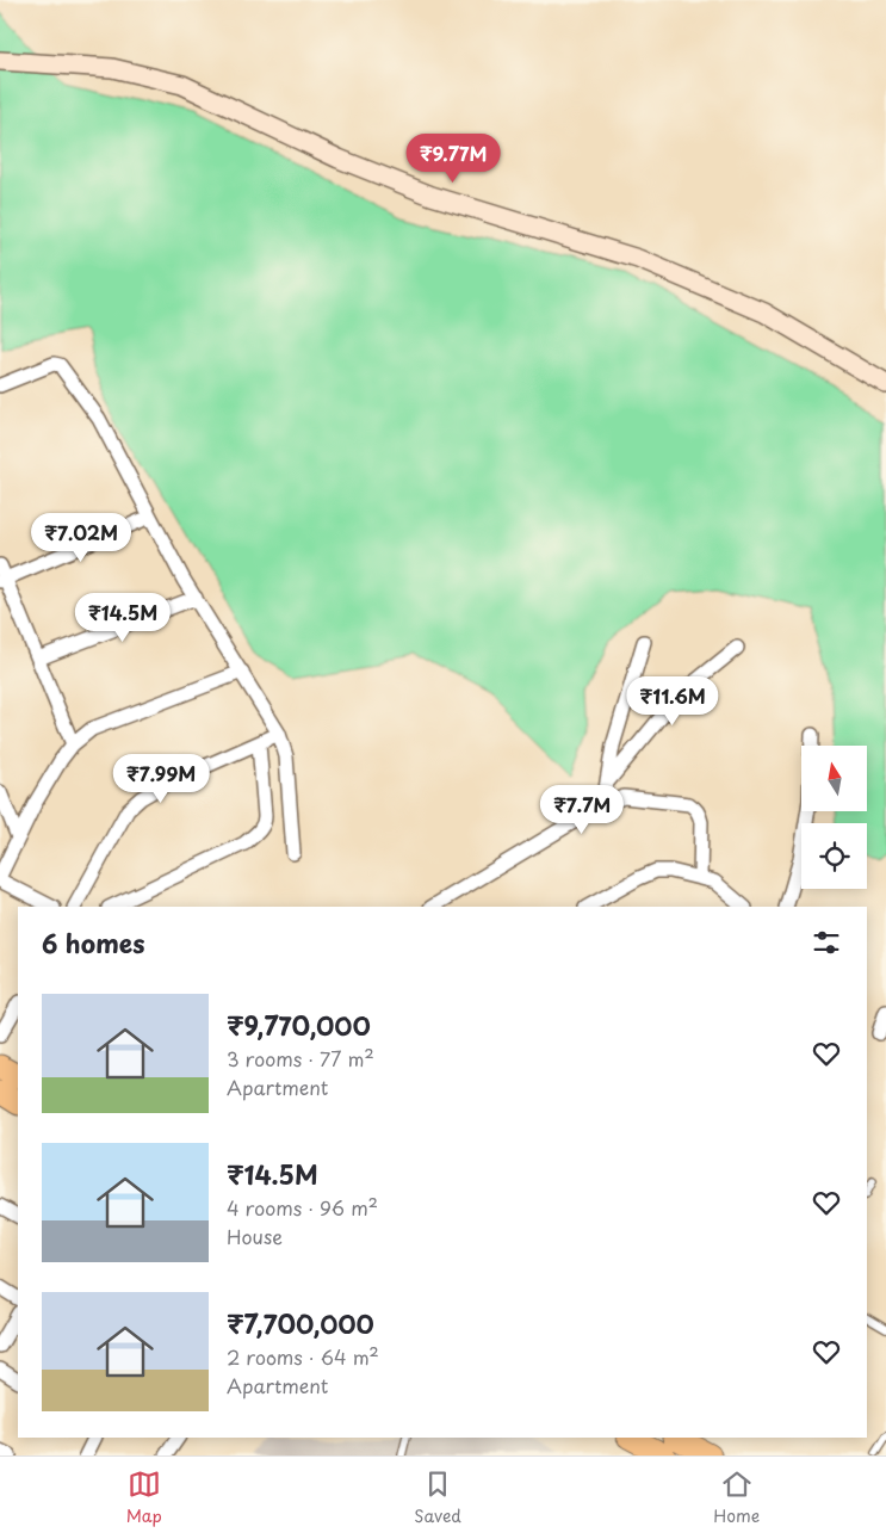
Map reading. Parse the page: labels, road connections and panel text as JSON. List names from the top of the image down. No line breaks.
{"north":"top","page":{"price":["₹9.77M","₹7.02M","₹14.5M","₹11.6M","₹7.99M","₹7.7M"],"heading":"6 homes","list":[{"name":"₹9,770,000","note":"3 rooms · 77 m² · Apartment"},{"name":"₹14.5M","note":"4 rooms · 96 m² · House"},{"name":"₹7,700,000","note":"2 rooms · 64 m² · Apartment"}],"tabs":["Map","Saved","Home"]}}
